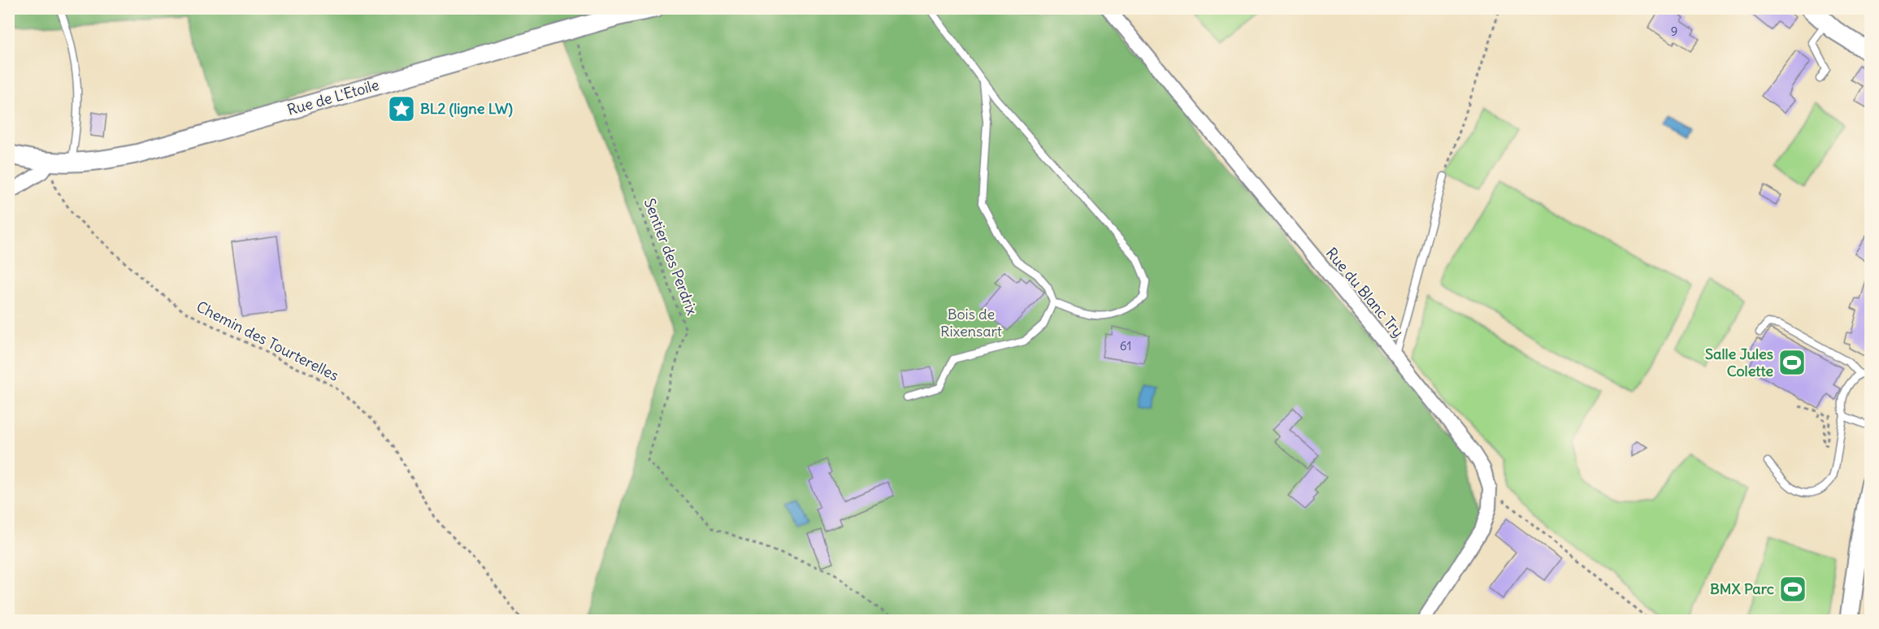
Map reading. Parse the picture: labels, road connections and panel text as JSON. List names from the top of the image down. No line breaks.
{"streets":{"street":["Rue de L'Etoile","Rue du Blanc Try"],"path":["Sentier des Perdrix","Chemin des Tourterelles"]},"crossings":[["Rue de L'Etoile","Sentier des Perdrix"],["Rue de L'Etoile","Chemin des Tourterelles"]],"parks":["Bois de Rixensart"],"places":{"place":["BL2 (ligne LW)"],"sports":["Salle Jules Colette","BMX Parc"]},"house_numbers":["9","61"]}
